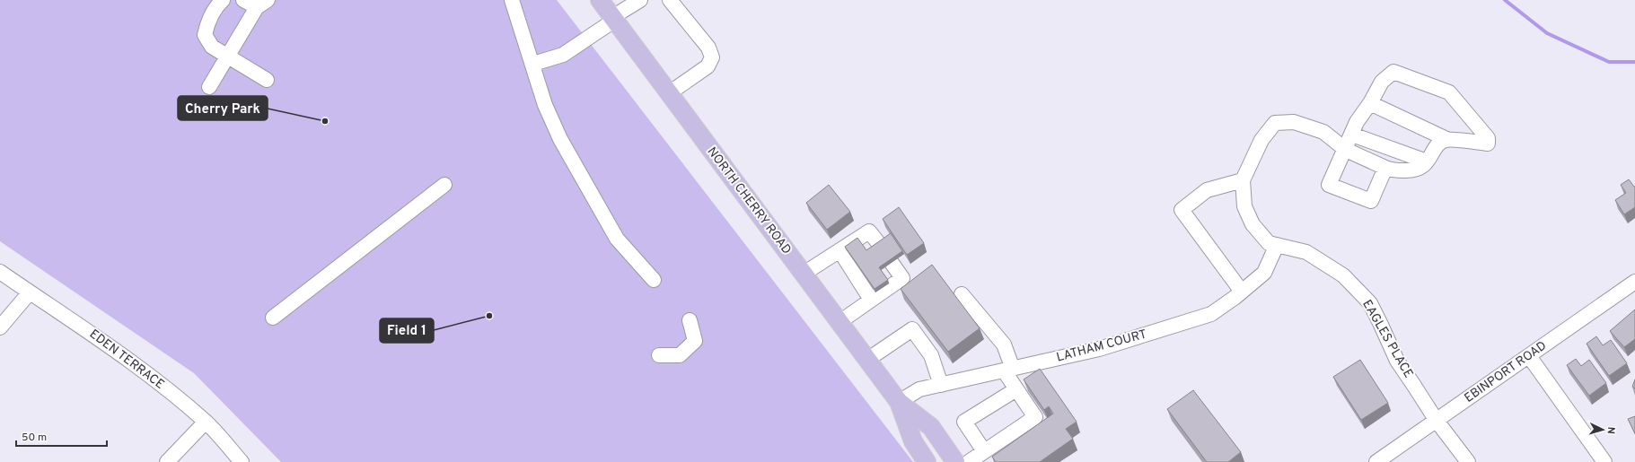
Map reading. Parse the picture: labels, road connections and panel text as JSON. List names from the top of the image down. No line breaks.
{"streets":{"main road":["NORTH CHERRY ROAD"],"street":["EAGLES PLACE","LATHAM COURT","EDEN TERRACE","EBINPORT ROAD"]},"crossings":[["NORTH CHERRY ROAD","LATHAM COURT"],["EAGLES PLACE","LATHAM COURT"],["EAGLES PLACE","EBINPORT ROAD"]],"places":["Cherry Park","Field 1"],"scale_bar":"50 m","north":"right"}
